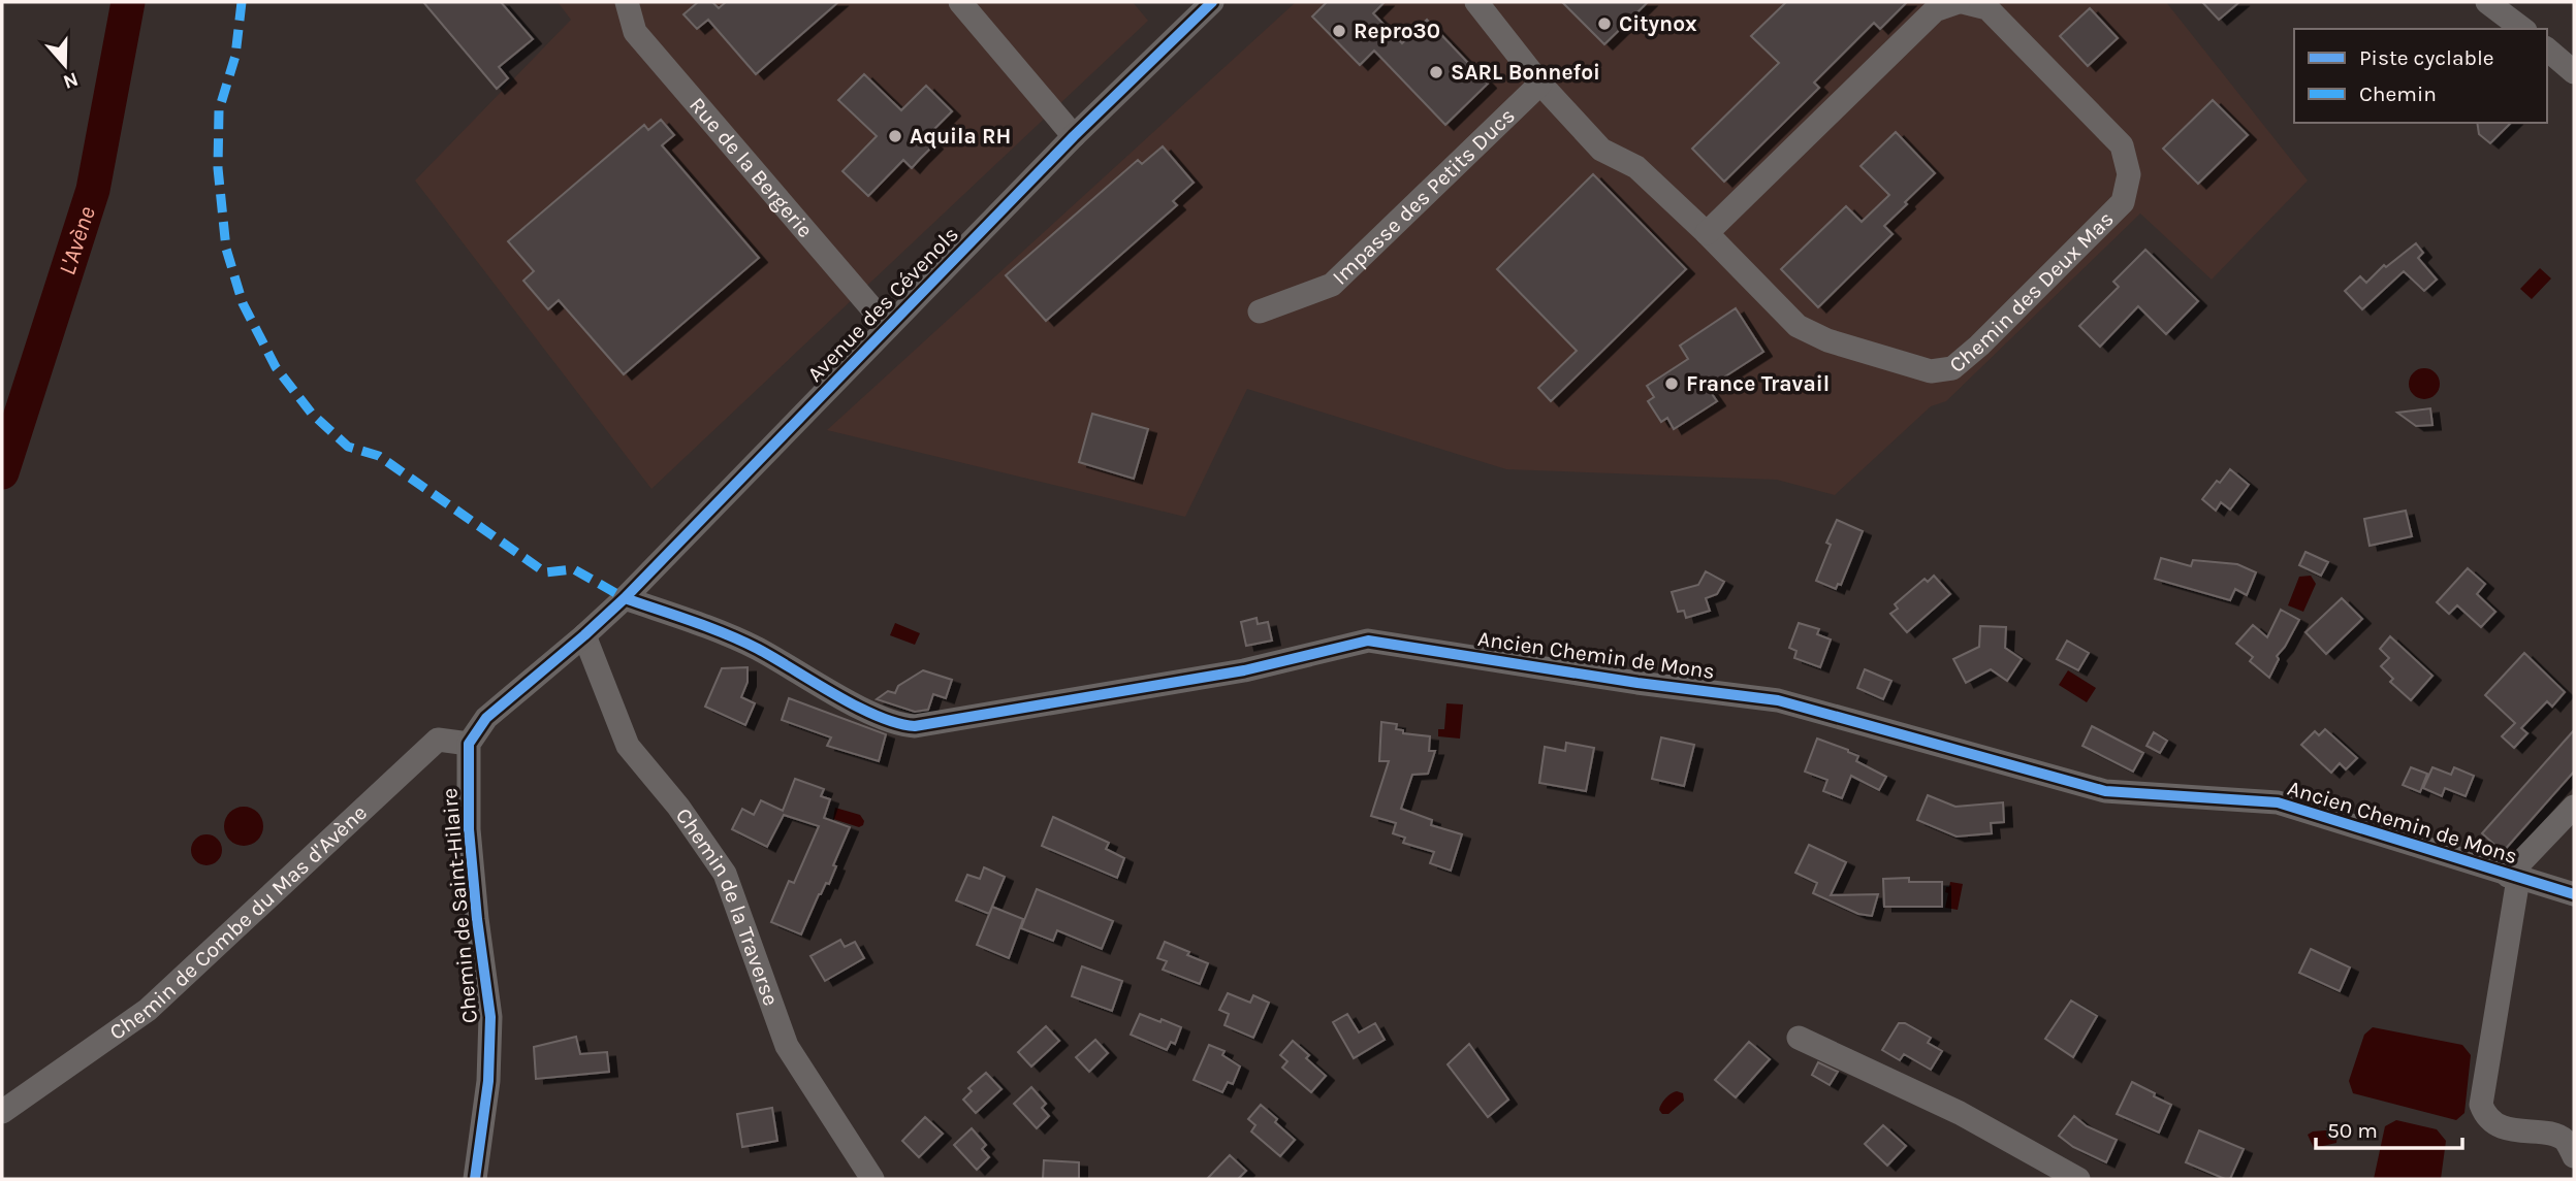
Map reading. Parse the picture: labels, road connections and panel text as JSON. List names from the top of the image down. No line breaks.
{"streets":{"street":["Rue de la Bergerie","Impasse des Petits Ducs","Chemin des Deux Mas","Avenue des Cévenols","Ancien Chemin de Mons","Chemin de Saint-Hilaire","Chemin de la Traverse","Chemin de Combe du Mas d'Avène"]},"crossings":[["Rue de la Bergerie","Avenue des Cévenols"],["Impasse des Petits Ducs","Chemin des Deux Mas"],["Avenue des Cévenols","Ancien Chemin de Mons"],["Avenue des Cévenols","Chemin de la Traverse"],["Chemin de Saint-Hilaire","Chemin de Combe du Mas d'Avène"]],"water":["L'Avène"],"places":["Citynox","Repro30","SARL Bonnefoi","Aquila RH","France Travail"],"legend":["Piste cyclable","Chemin"],"scale_bar":"50 m","north":"bottom"}
